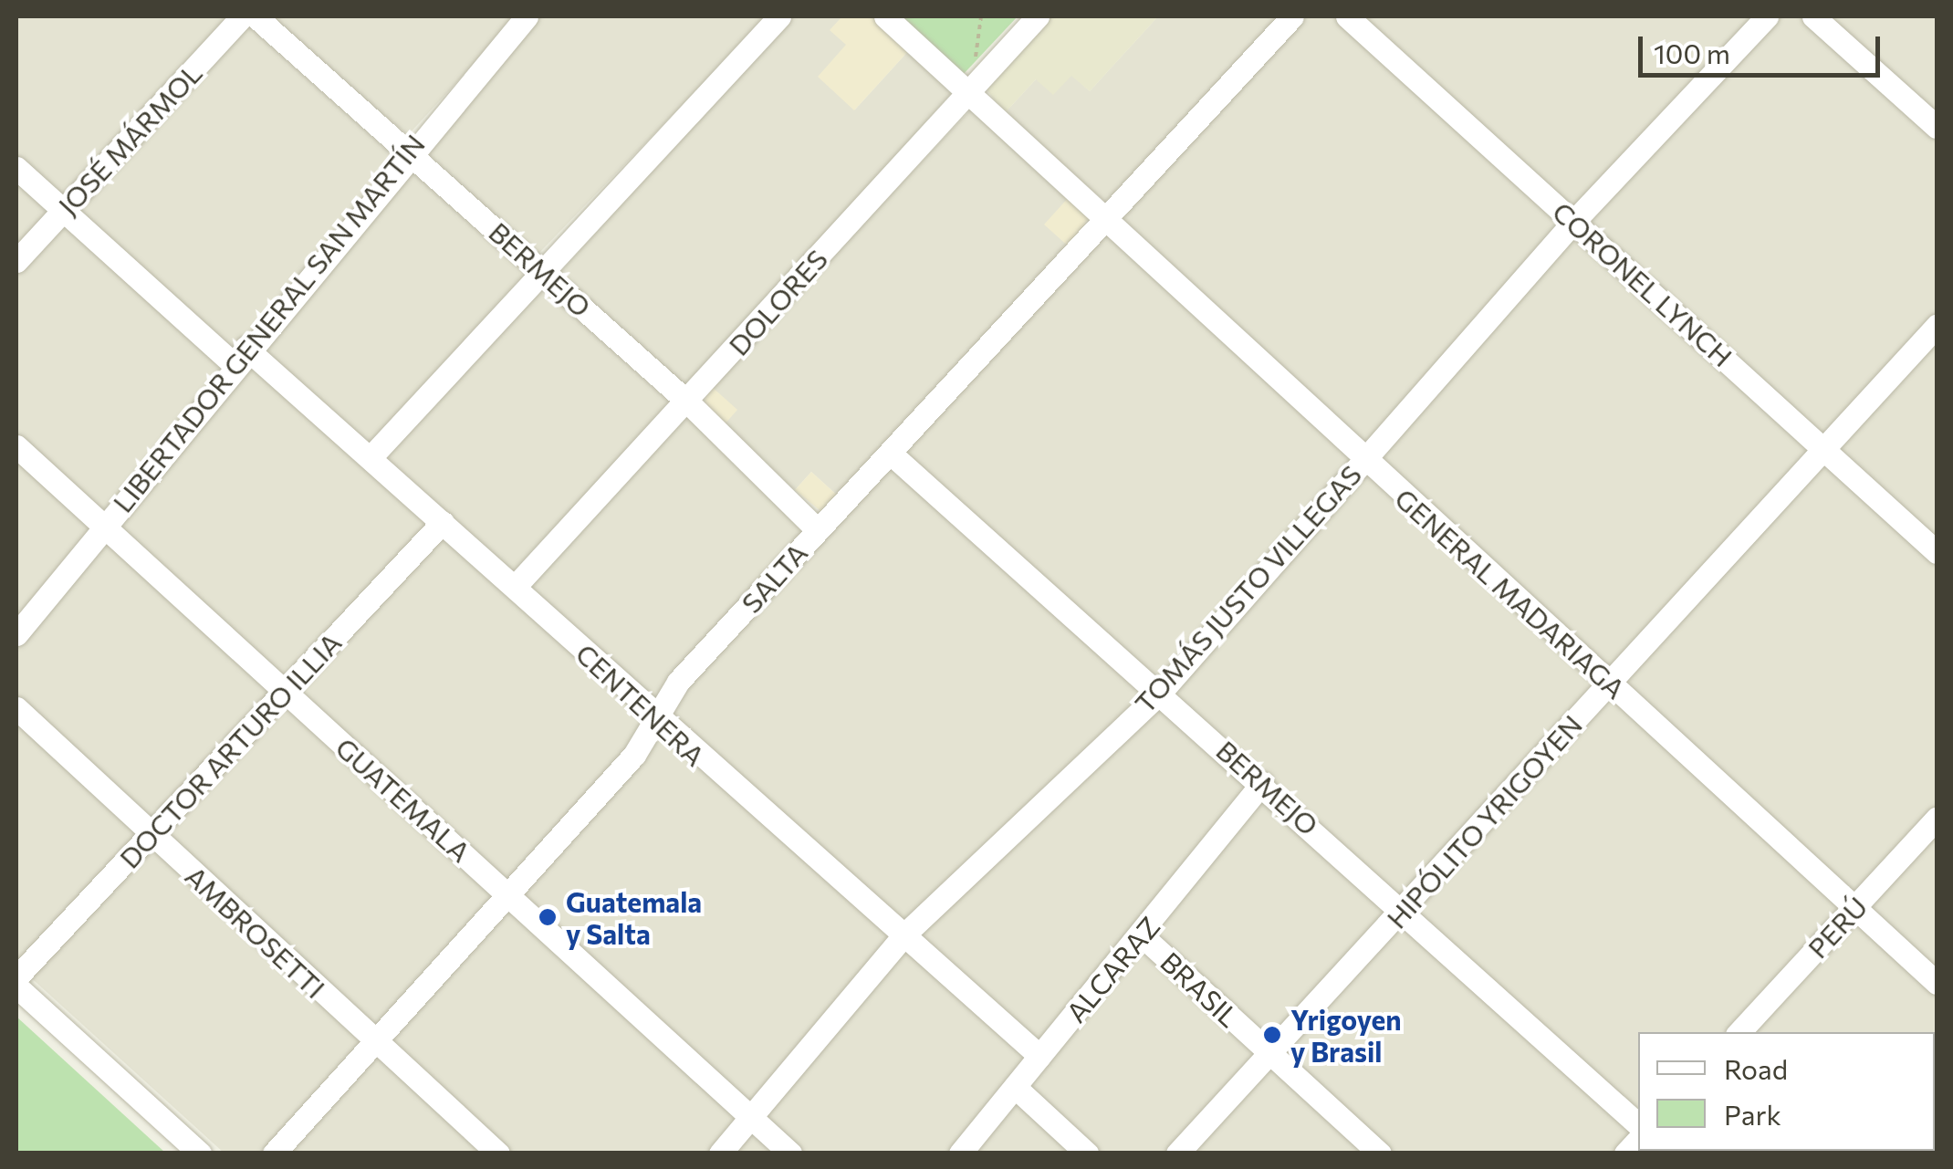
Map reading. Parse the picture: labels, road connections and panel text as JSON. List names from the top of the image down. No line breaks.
{"streets":{"street":["JOSÉ MÁRMOL","BERMEJO","CORONEL LYNCH","DOLORES","LIBERTADOR GENERAL SAN MARTÍN","SALTA","TOMÁS JUSTO VILLEGAS","GENERAL MADARIAGA","CENTENERA","DOCTOR ARTURO ILLIA","GUATEMALA","HIPÓLITO YRIGOYEN","PERÚ","AMBROSETTI","ALCARAZ","BRASIL"]},"crossings":[["JOSÉ MÁRMOL","CENTENERA"],["BERMEJO","DOLORES"],["BERMEJO","LIBERTADOR GENERAL SAN MARTÍN"],["BERMEJO","SALTA"],["BERMEJO","TOMÁS JUSTO VILLEGAS"],["BERMEJO","HIPÓLITO YRIGOYEN"],["BERMEJO","ALCARAZ"],["CORONEL LYNCH","TOMÁS JUSTO VILLEGAS"],["CORONEL LYNCH","HIPÓLITO YRIGOYEN"],["DOLORES","GENERAL MADARIAGA"],["DOLORES","CENTENERA"],["LIBERTADOR GENERAL SAN MARTÍN","CENTENERA"],["LIBERTADOR GENERAL SAN MARTÍN","GUATEMALA"],["SALTA","GENERAL MADARIAGA"],["SALTA","CENTENERA"],["SALTA","GUATEMALA"],["SALTA","AMBROSETTI"],["TOMÁS JUSTO VILLEGAS","GENERAL MADARIAGA"],["TOMÁS JUSTO VILLEGAS","CENTENERA"],["TOMÁS JUSTO VILLEGAS","GUATEMALA"],["GENERAL MADARIAGA","HIPÓLITO YRIGOYEN"],["GENERAL MADARIAGA","PERÚ"],["CENTENERA","DOCTOR ARTURO ILLIA"],["CENTENERA","ALCARAZ"],["DOCTOR ARTURO ILLIA","GUATEMALA"],["DOCTOR ARTURO ILLIA","AMBROSETTI"],["HIPÓLITO YRIGOYEN","BRASIL"],["ALCARAZ","BRASIL"]],"places":["Guatemala y Salta","Yrigoyen y Brasil"],"legend":["Road","Park"],"scale_bar":"100 m"}
